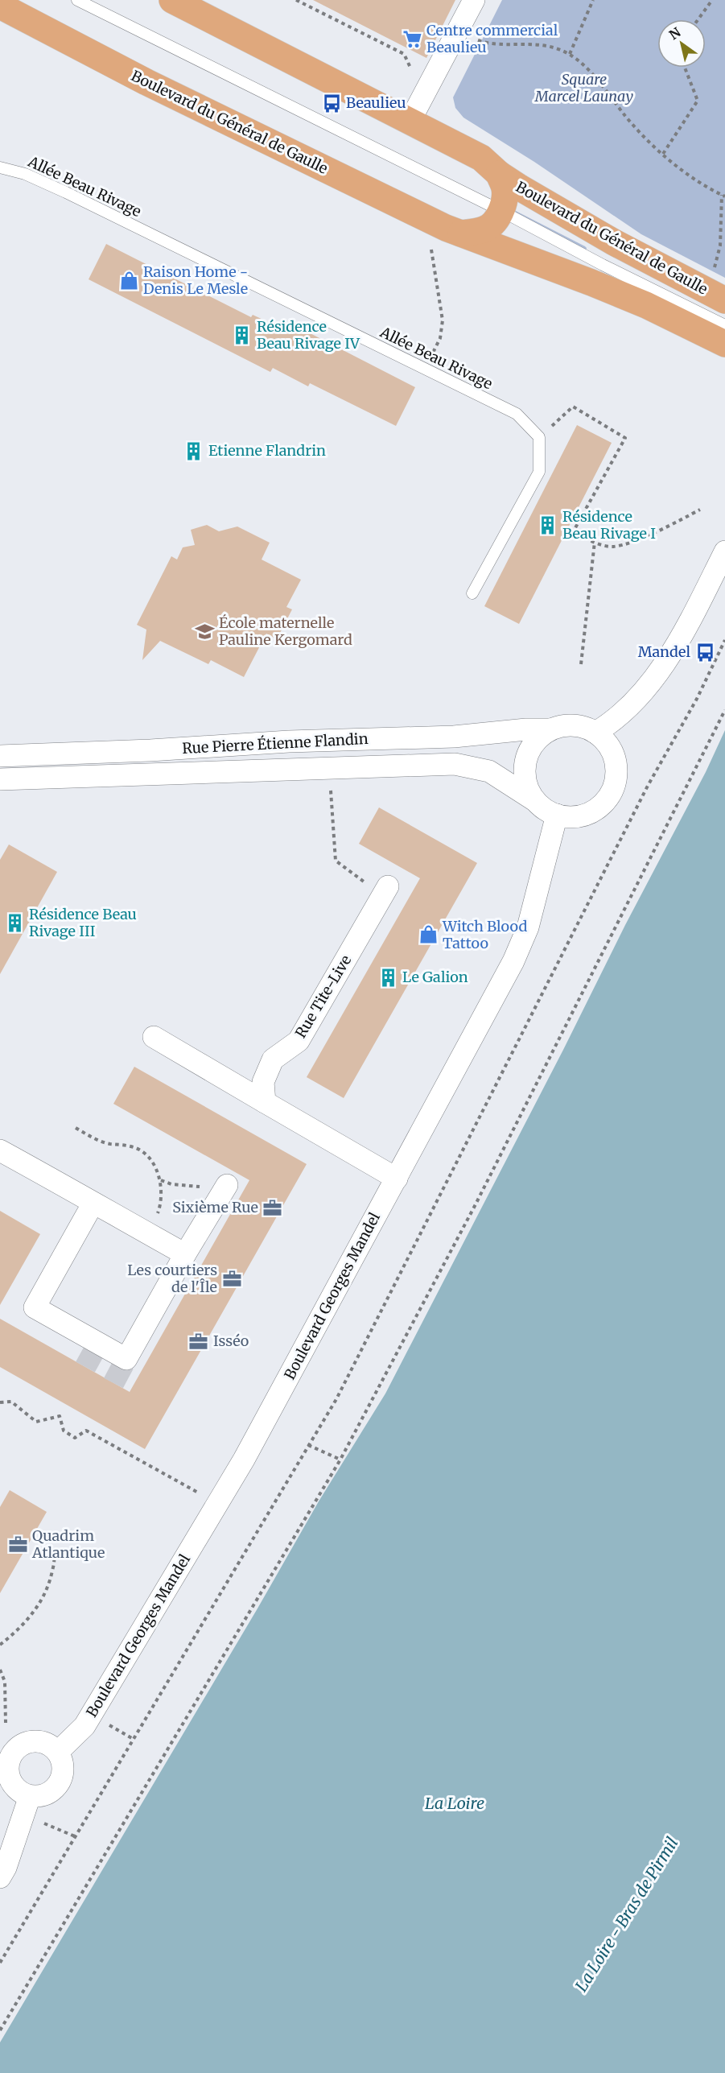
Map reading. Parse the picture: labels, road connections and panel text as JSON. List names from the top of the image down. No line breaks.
{"streets":{"main road":["Boulevard du Général de Gaulle"],"street":["Rue Pierre Étienne Flandin","Rue Tite-Live","Boulevard Georges Mandel"],"lane":["Allée Beau Rivage"]},"crossings":[["Rue Pierre Étienne Flandin","Boulevard Georges Mandel"]],"water":["La Loire","La Loire - Bras de Pirmil"],"parks":["Square Marcel Launay"],"places":{"supermarket":["Centre commercial Beaulieu"],"bus stop":["Beaulieu","Mandel"],"shop":["Raison Home - Denis Le Mesle","Witch Blood Tattoo"],"building":["Résidence Beau Rivage IV","Etienne Flandrin","Résidence Beau Rivage I","Résidence Beau Rivage III","Le Galion"],"school or university":["École maternelle Pauline Kergomard"],"office":["Sixième Rue","Les courtiers de l'Île","Isséo","Quadrim Atlantique"]},"north":"top left"}
